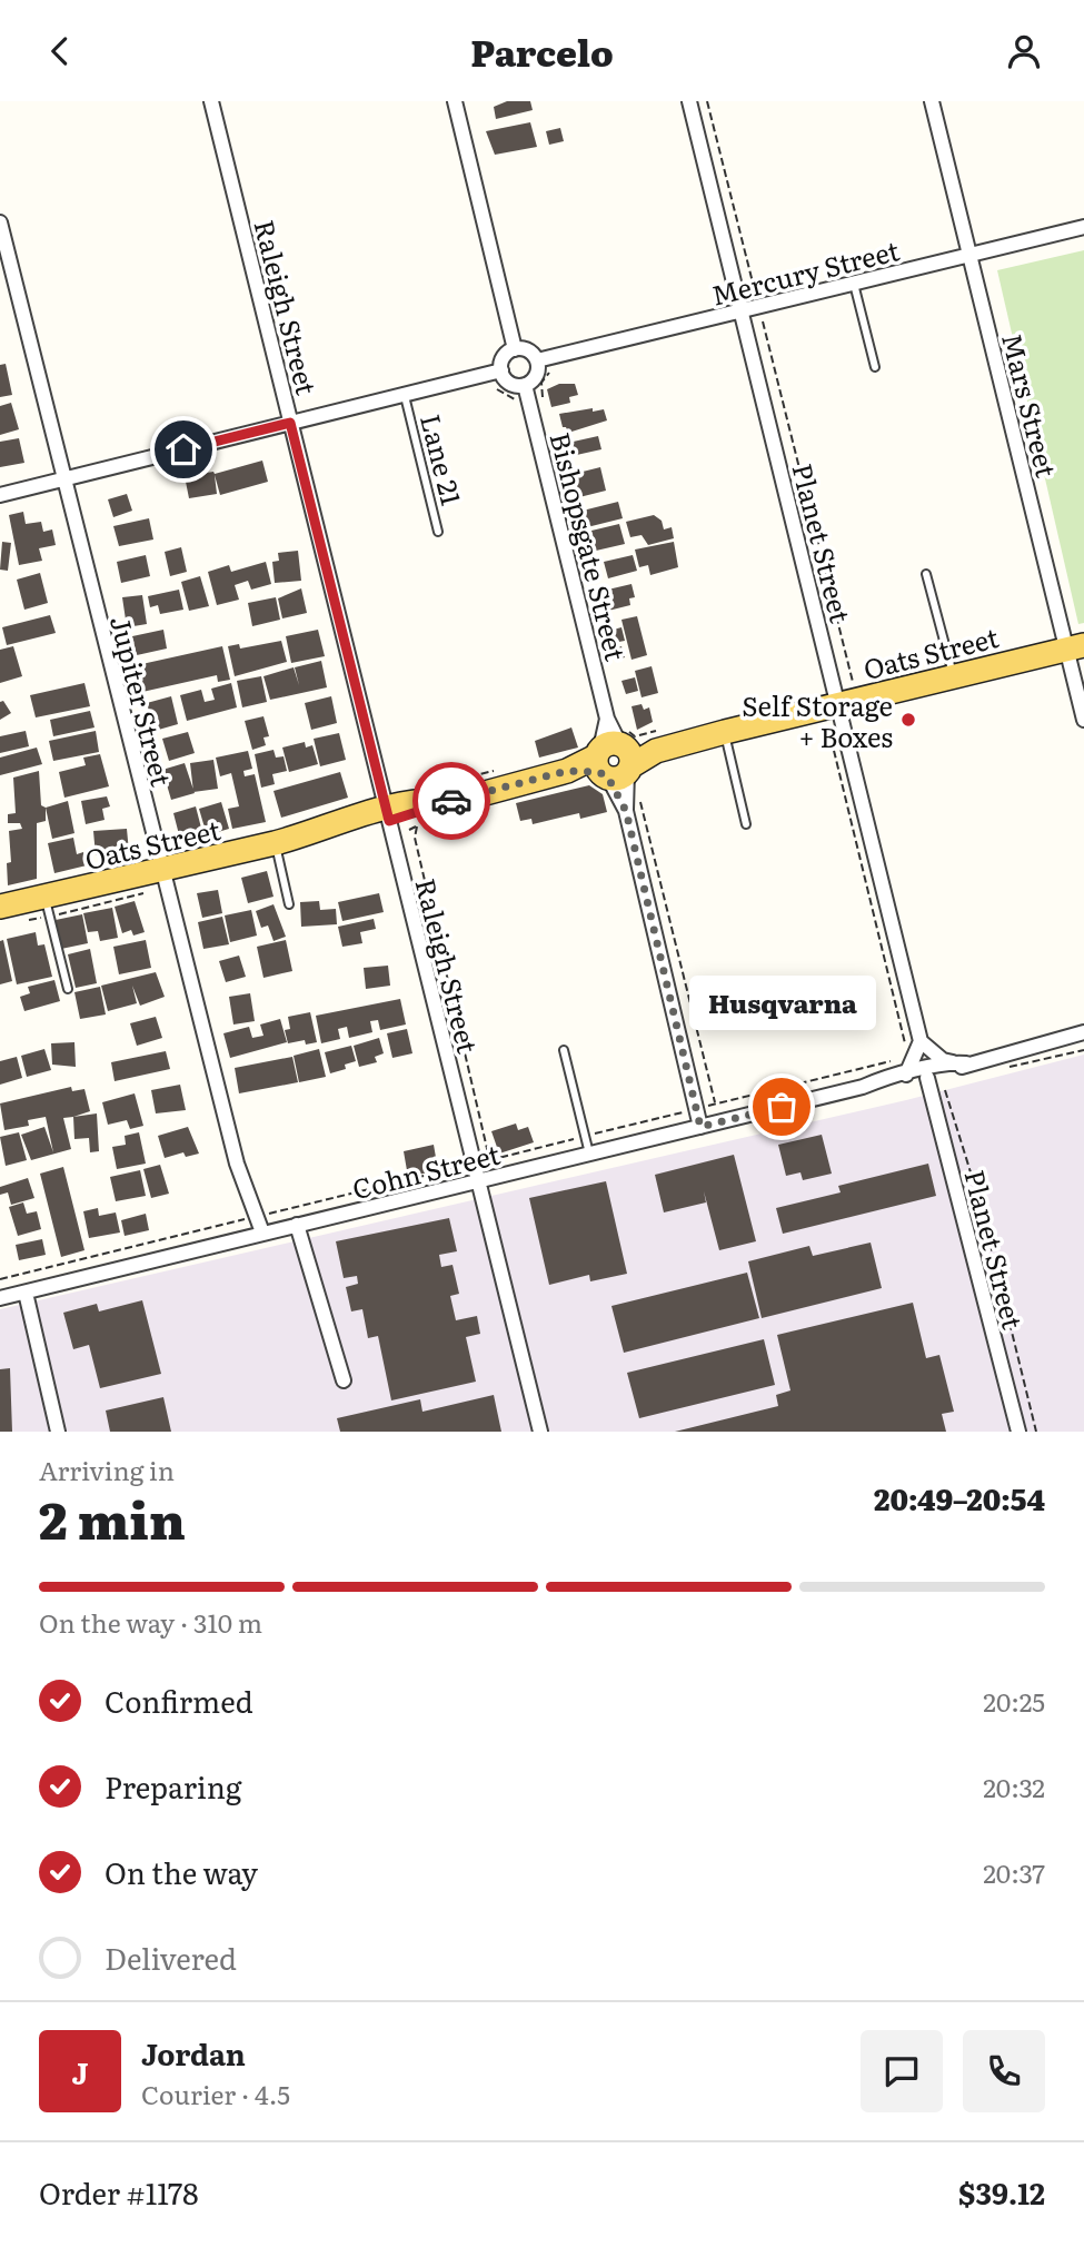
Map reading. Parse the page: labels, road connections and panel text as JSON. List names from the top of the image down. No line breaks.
{"streets":{"main road":["Oats Street"],"street":["Mercury Street","Raleigh Street","Mars Street","Planet Street","Bishopsgate Street","Jupiter Street","Cohn Street"],"lane":["Lane 21"]},"crossings":[["Mercury Street","Mars Street"],["Mercury Street","Planet Street"],["Mercury Street","Bishopsgate Street"],["Raleigh Street","Oats Street"],["Raleigh Street","Cohn Street"],["Mars Street","Oats Street"],["Planet Street","Oats Street"],["Planet Street","Cohn Street"],["Bishopsgate Street","Oats Street"],["Bishopsgate Street","Cohn Street"],["Oats Street","Jupiter Street"],["Jupiter Street","Cohn Street"]],"places":["Self Storage + Boxes","Husqvarna"],"page":{"header":"Parcelo","bubble":"Husqvarna","heading":["2 min","Arriving in","20:49–20:54"],"panel":["Jordan","Courier · 4.5","Order #1178","$39.12"],"bar":"On the way · 310 m","list":[["Confirmed","20:25"],["Preparing","20:32"],["On the way","20:37"],"Delivered"],"round":"J"}}
